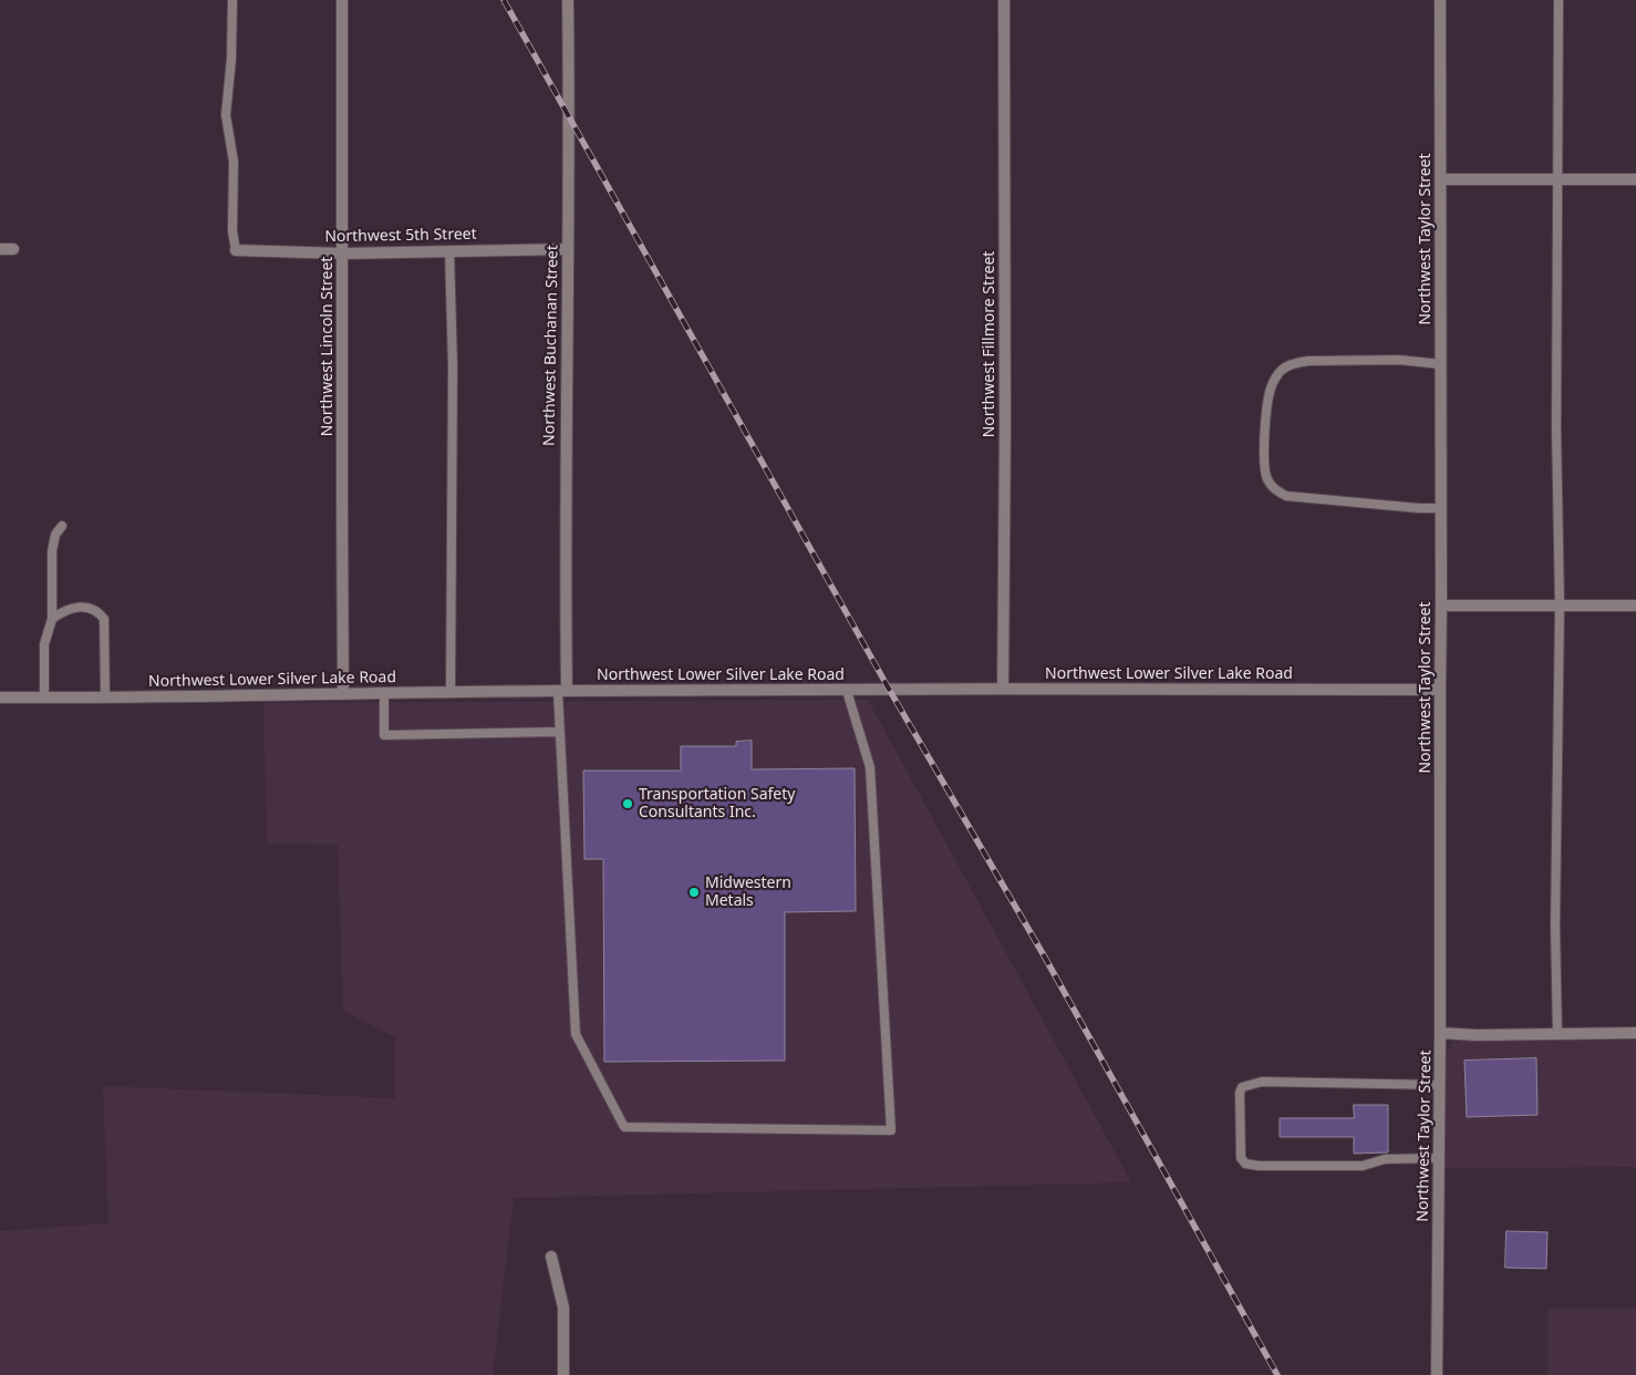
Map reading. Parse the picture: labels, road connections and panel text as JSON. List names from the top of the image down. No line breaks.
{"streets":{"street":["Northwest 5th Street","Northwest Taylor Street","Northwest Fillmore Street","Northwest Buchanan Street","Northwest Lincoln Street","Northwest Lower Silver Lake Road"]},"crossings":[["Northwest 5th Street","Northwest Buchanan Street"],["Northwest 5th Street","Northwest Lincoln Street"],["Northwest Taylor Street","Northwest Lower Silver Lake Road"],["Northwest Fillmore Street","Northwest Lower Silver Lake Road"],["Northwest Buchanan Street","Northwest Lower Silver Lake Road"],["Northwest Lincoln Street","Northwest Lower Silver Lake Road"]],"places":["Transportation Safety Consultants Inc.","Midwestern Metals"]}
